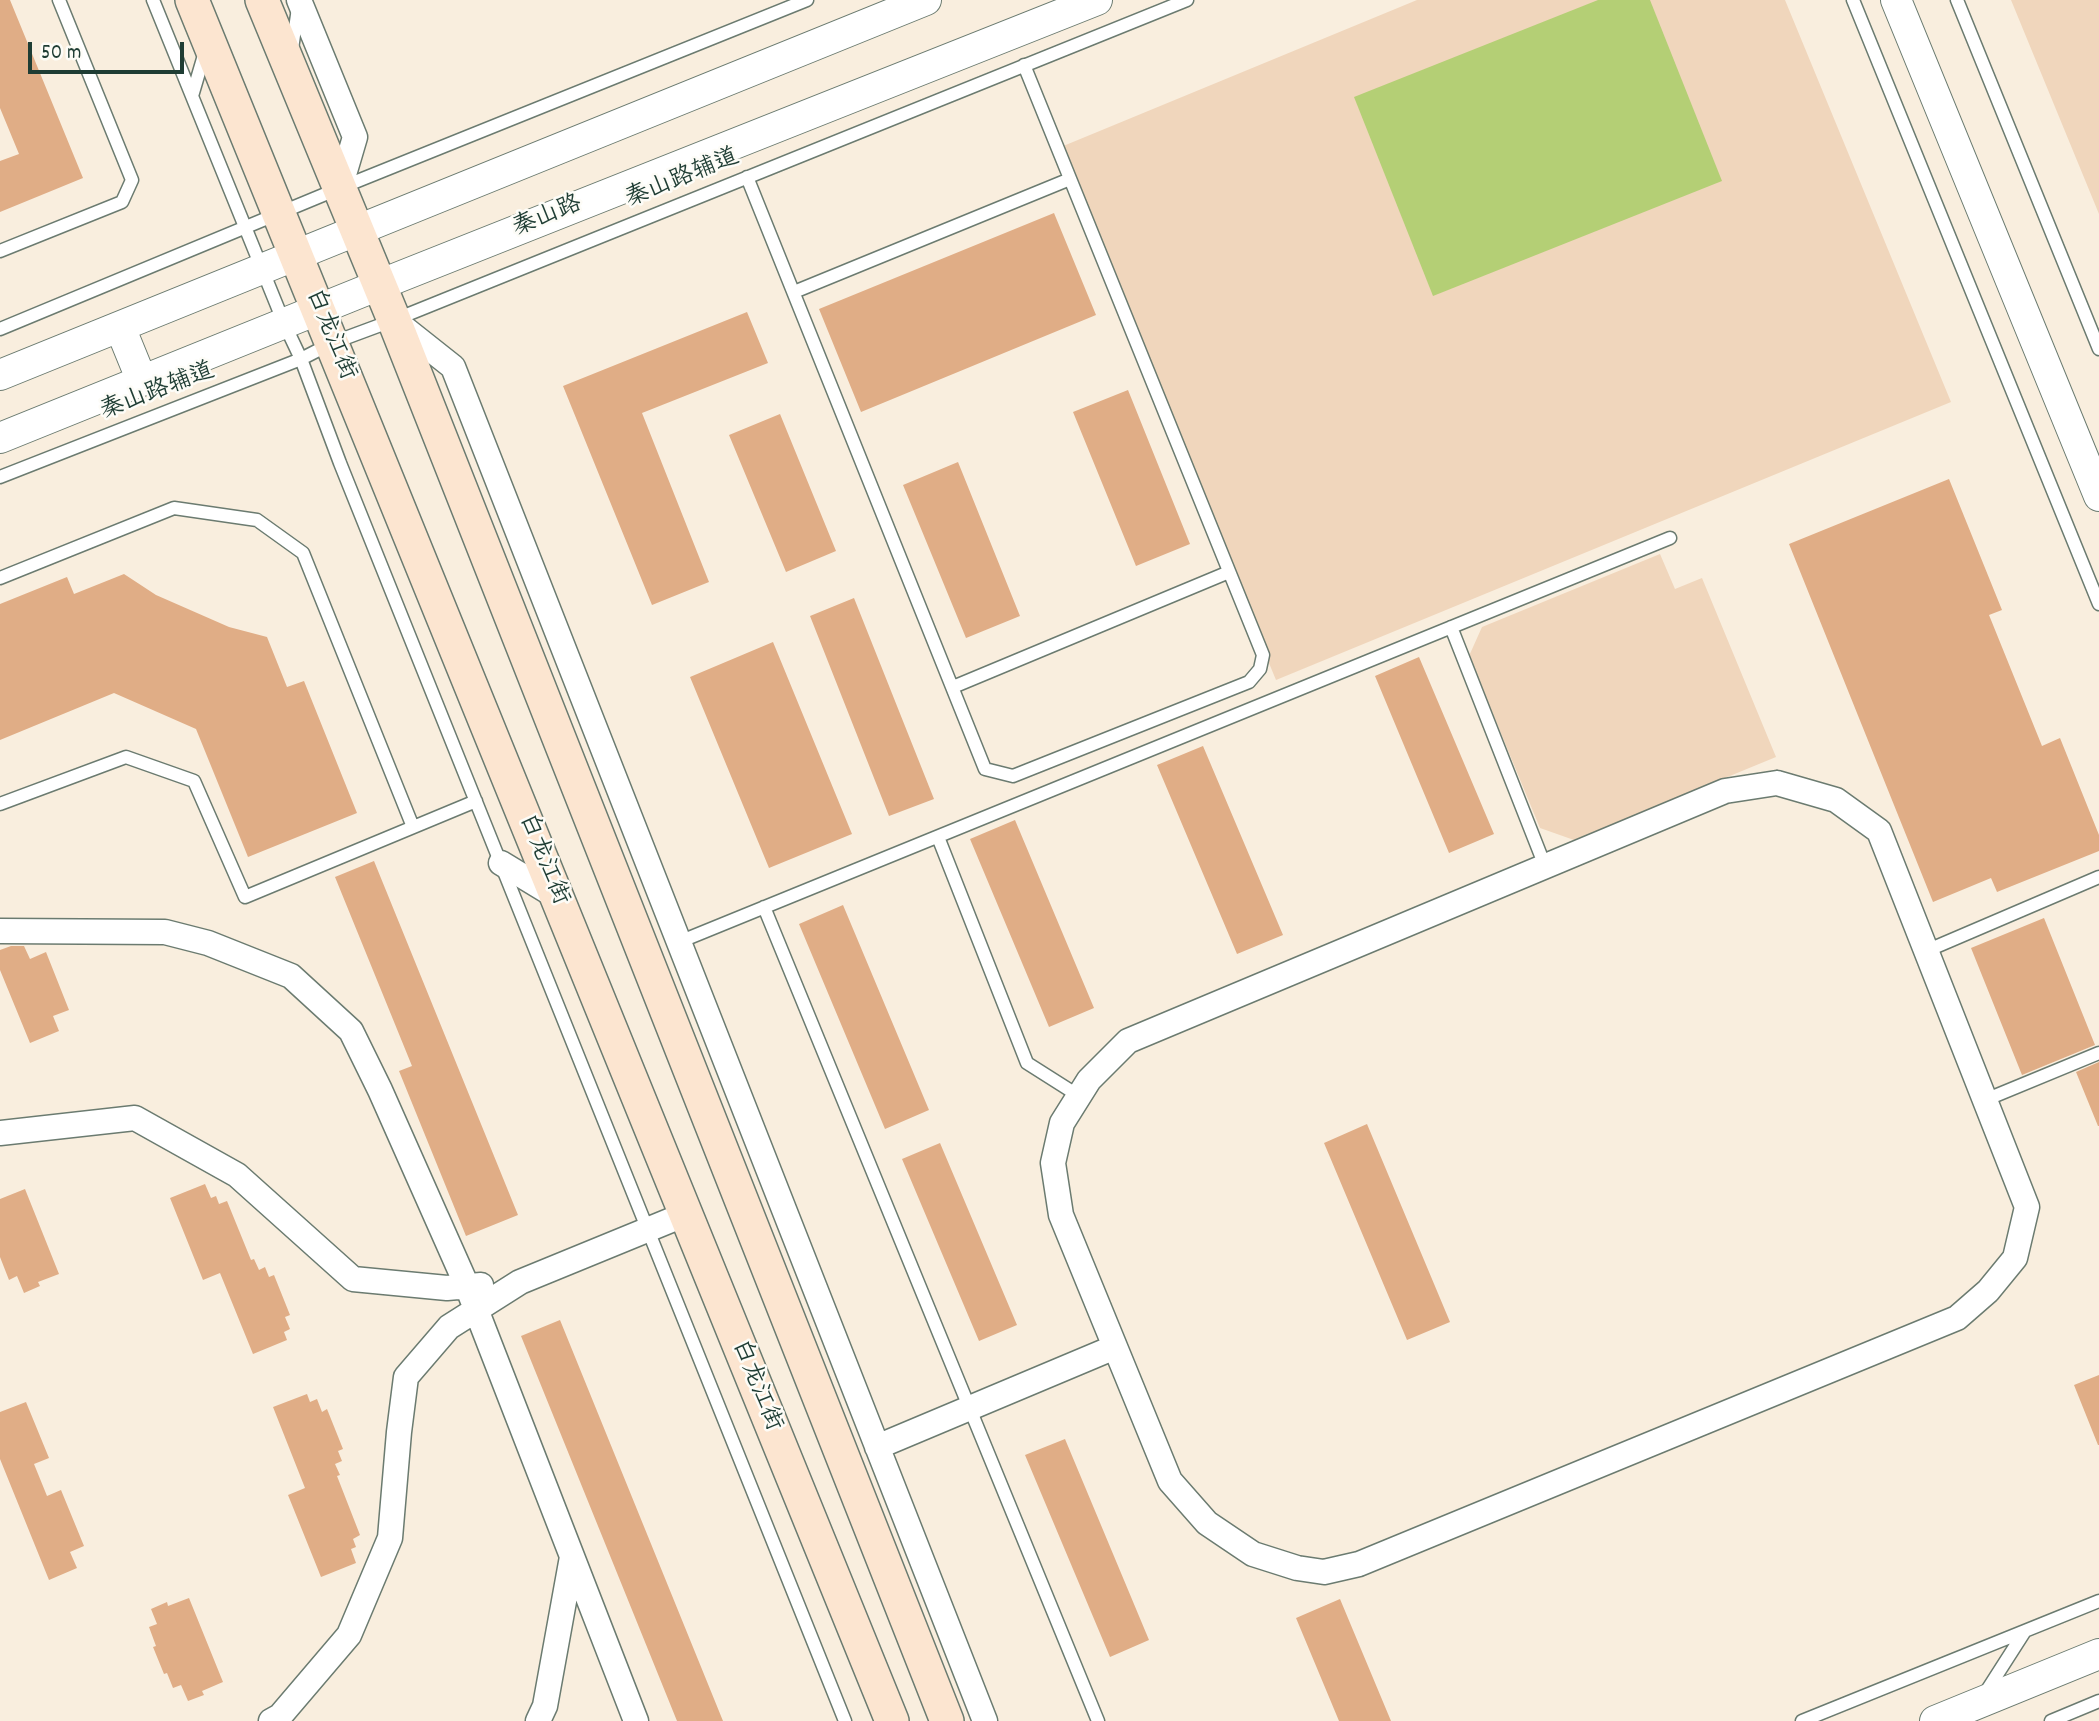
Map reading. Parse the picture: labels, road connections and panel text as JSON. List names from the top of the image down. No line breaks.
{"streets":{"main road":["白龙江街"],"street":["秦山路"],"lane":["秦山路辅道"]},"crossings":[["秦山路辅道","白龙江街"],["秦山路","白龙江街"]],"scale_bar":"50 m"}
